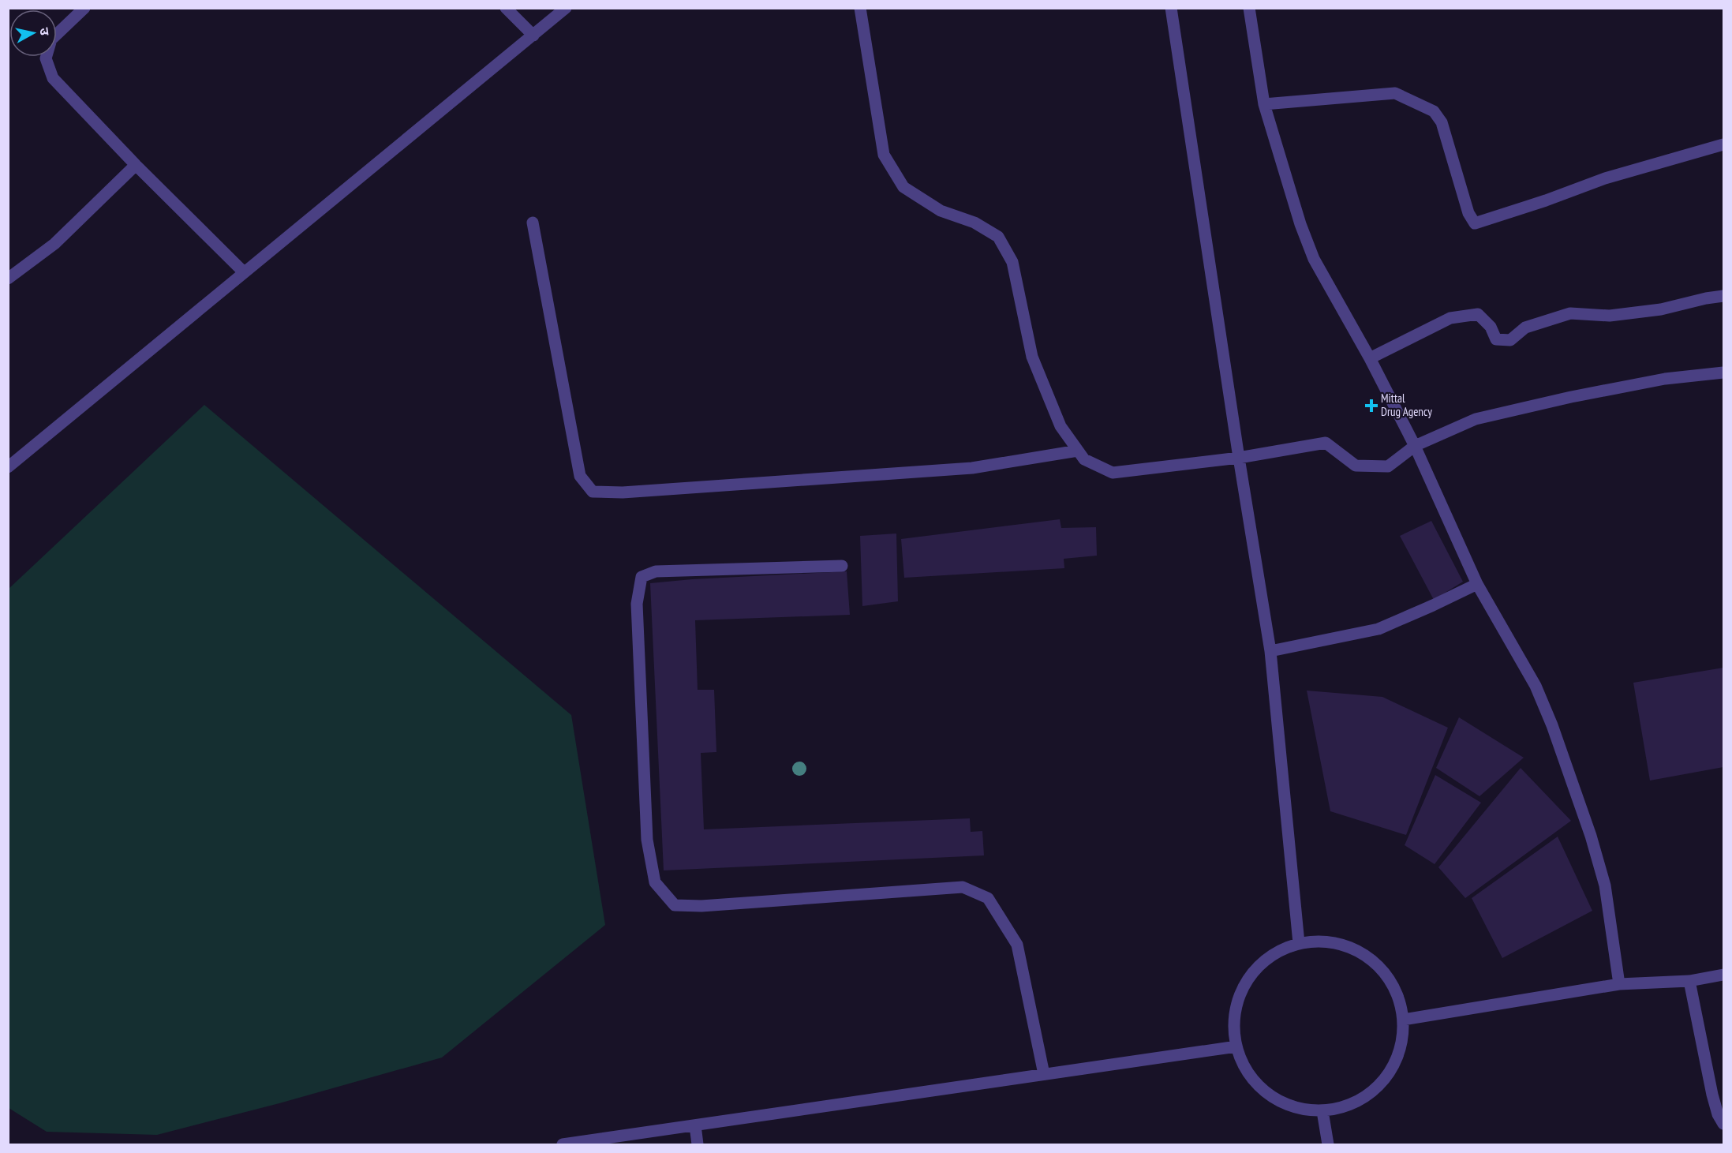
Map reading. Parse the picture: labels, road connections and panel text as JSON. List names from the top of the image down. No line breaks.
{"places":{"health":["Mittal Drug Agency"]},"north":"right"}
